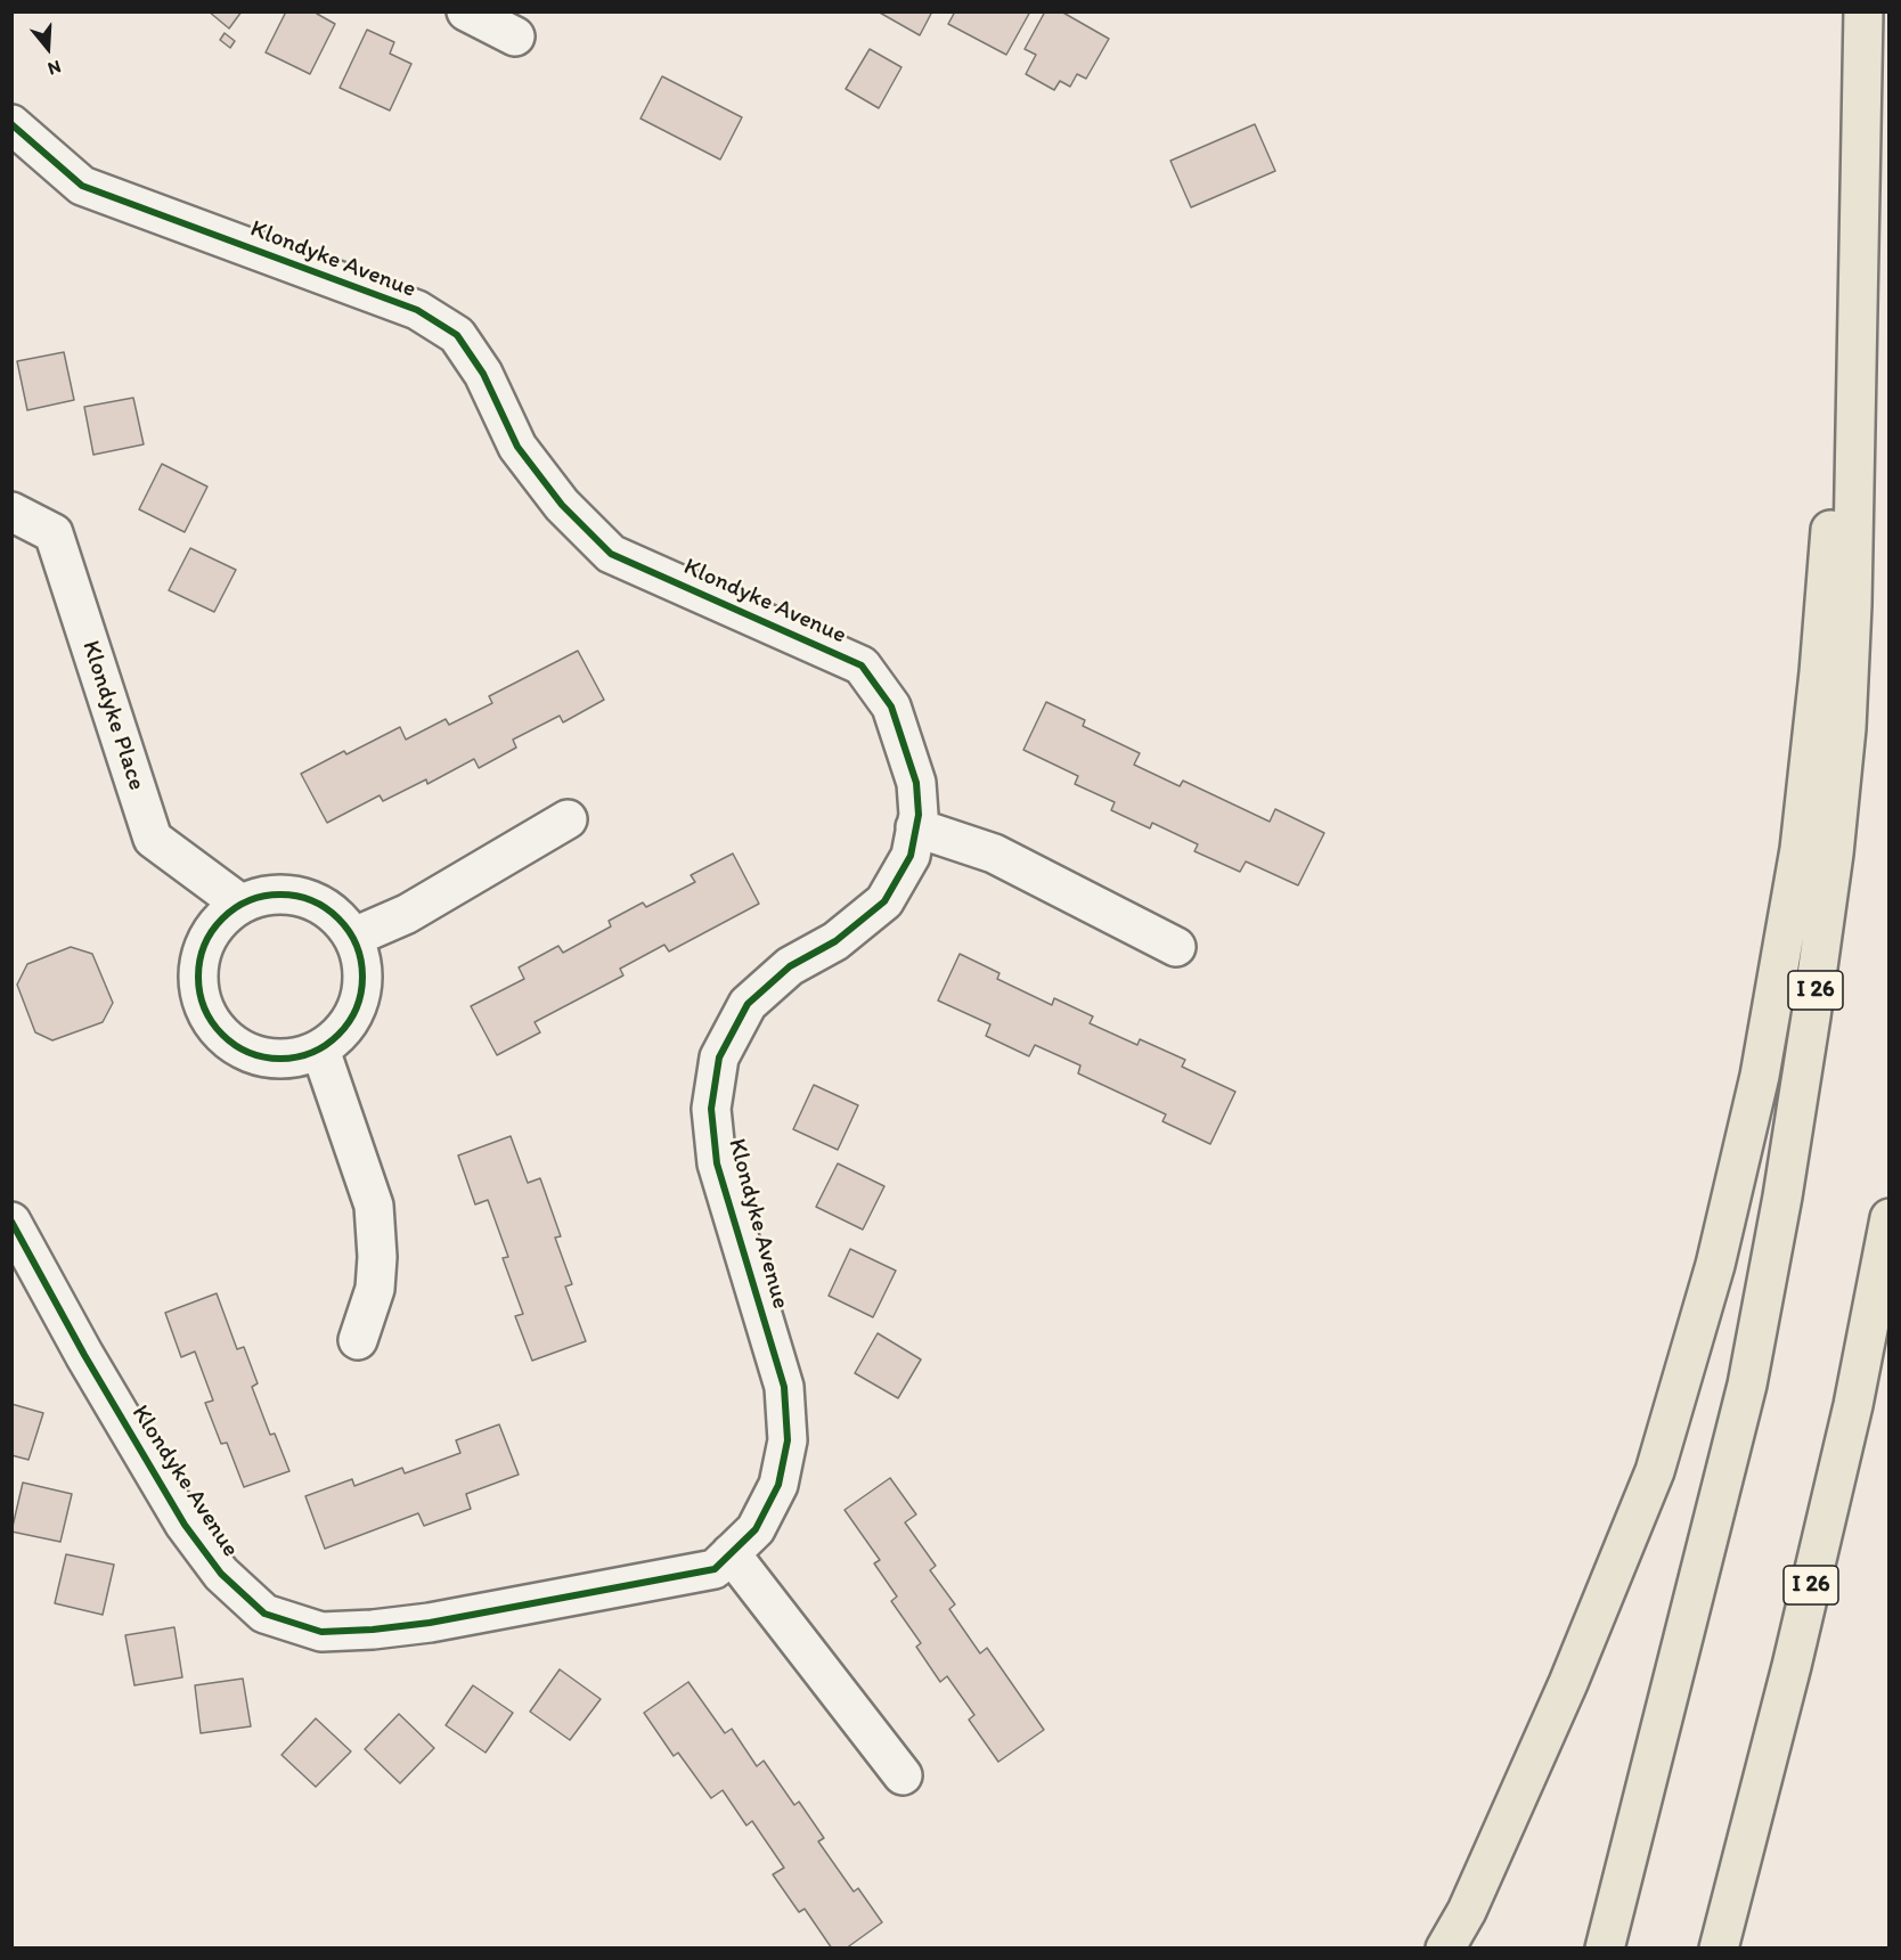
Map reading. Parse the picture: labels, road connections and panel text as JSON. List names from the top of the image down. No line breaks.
{"streets":{"highway":["I 26"],"street":["Klondyke Avenue","Klondyke Place"]},"north":"bottom"}
